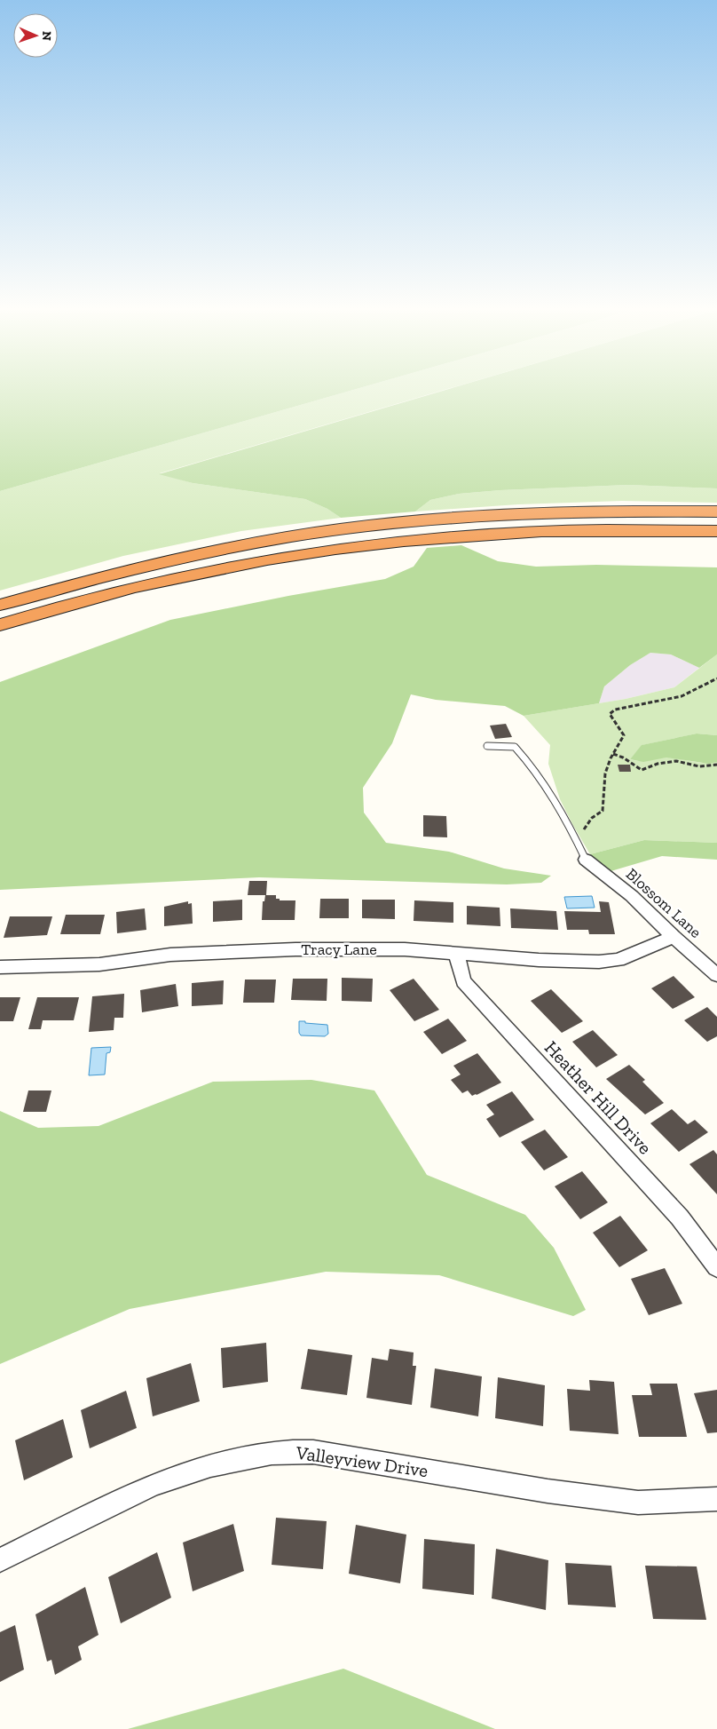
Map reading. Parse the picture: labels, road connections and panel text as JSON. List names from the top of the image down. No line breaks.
{"streets":{"street":["Blossom Lane","Tracy Lane","Heather Hill Drive","Valleyview Drive"]},"crossings":[["Blossom Lane","Tracy Lane"],["Tracy Lane","Heather Hill Drive"]],"north":"right"}
